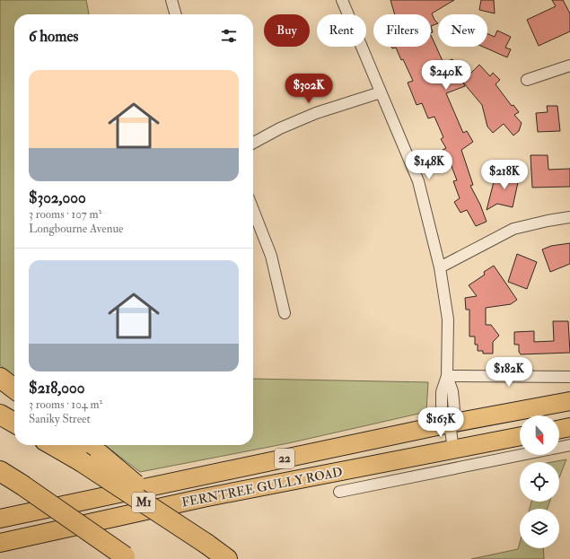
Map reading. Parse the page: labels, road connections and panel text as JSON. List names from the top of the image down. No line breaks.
{"streets":{"highway":["M1"],"main road":["22","FERNTREE GULLY ROAD"]},"north":"bottom","page":{"chip":["Buy","Rent","Filters","New"],"heading":"6 homes","list":[{"name":"$302,000","note":"3 rooms · 107 m² · Longbourne Avenue"},{"name":"$218,000","note":"3 rooms · 104 m² · Saniky Street"}],"price":["$240K","$302K","$148K","$218K","$182K","$163K"]}}
